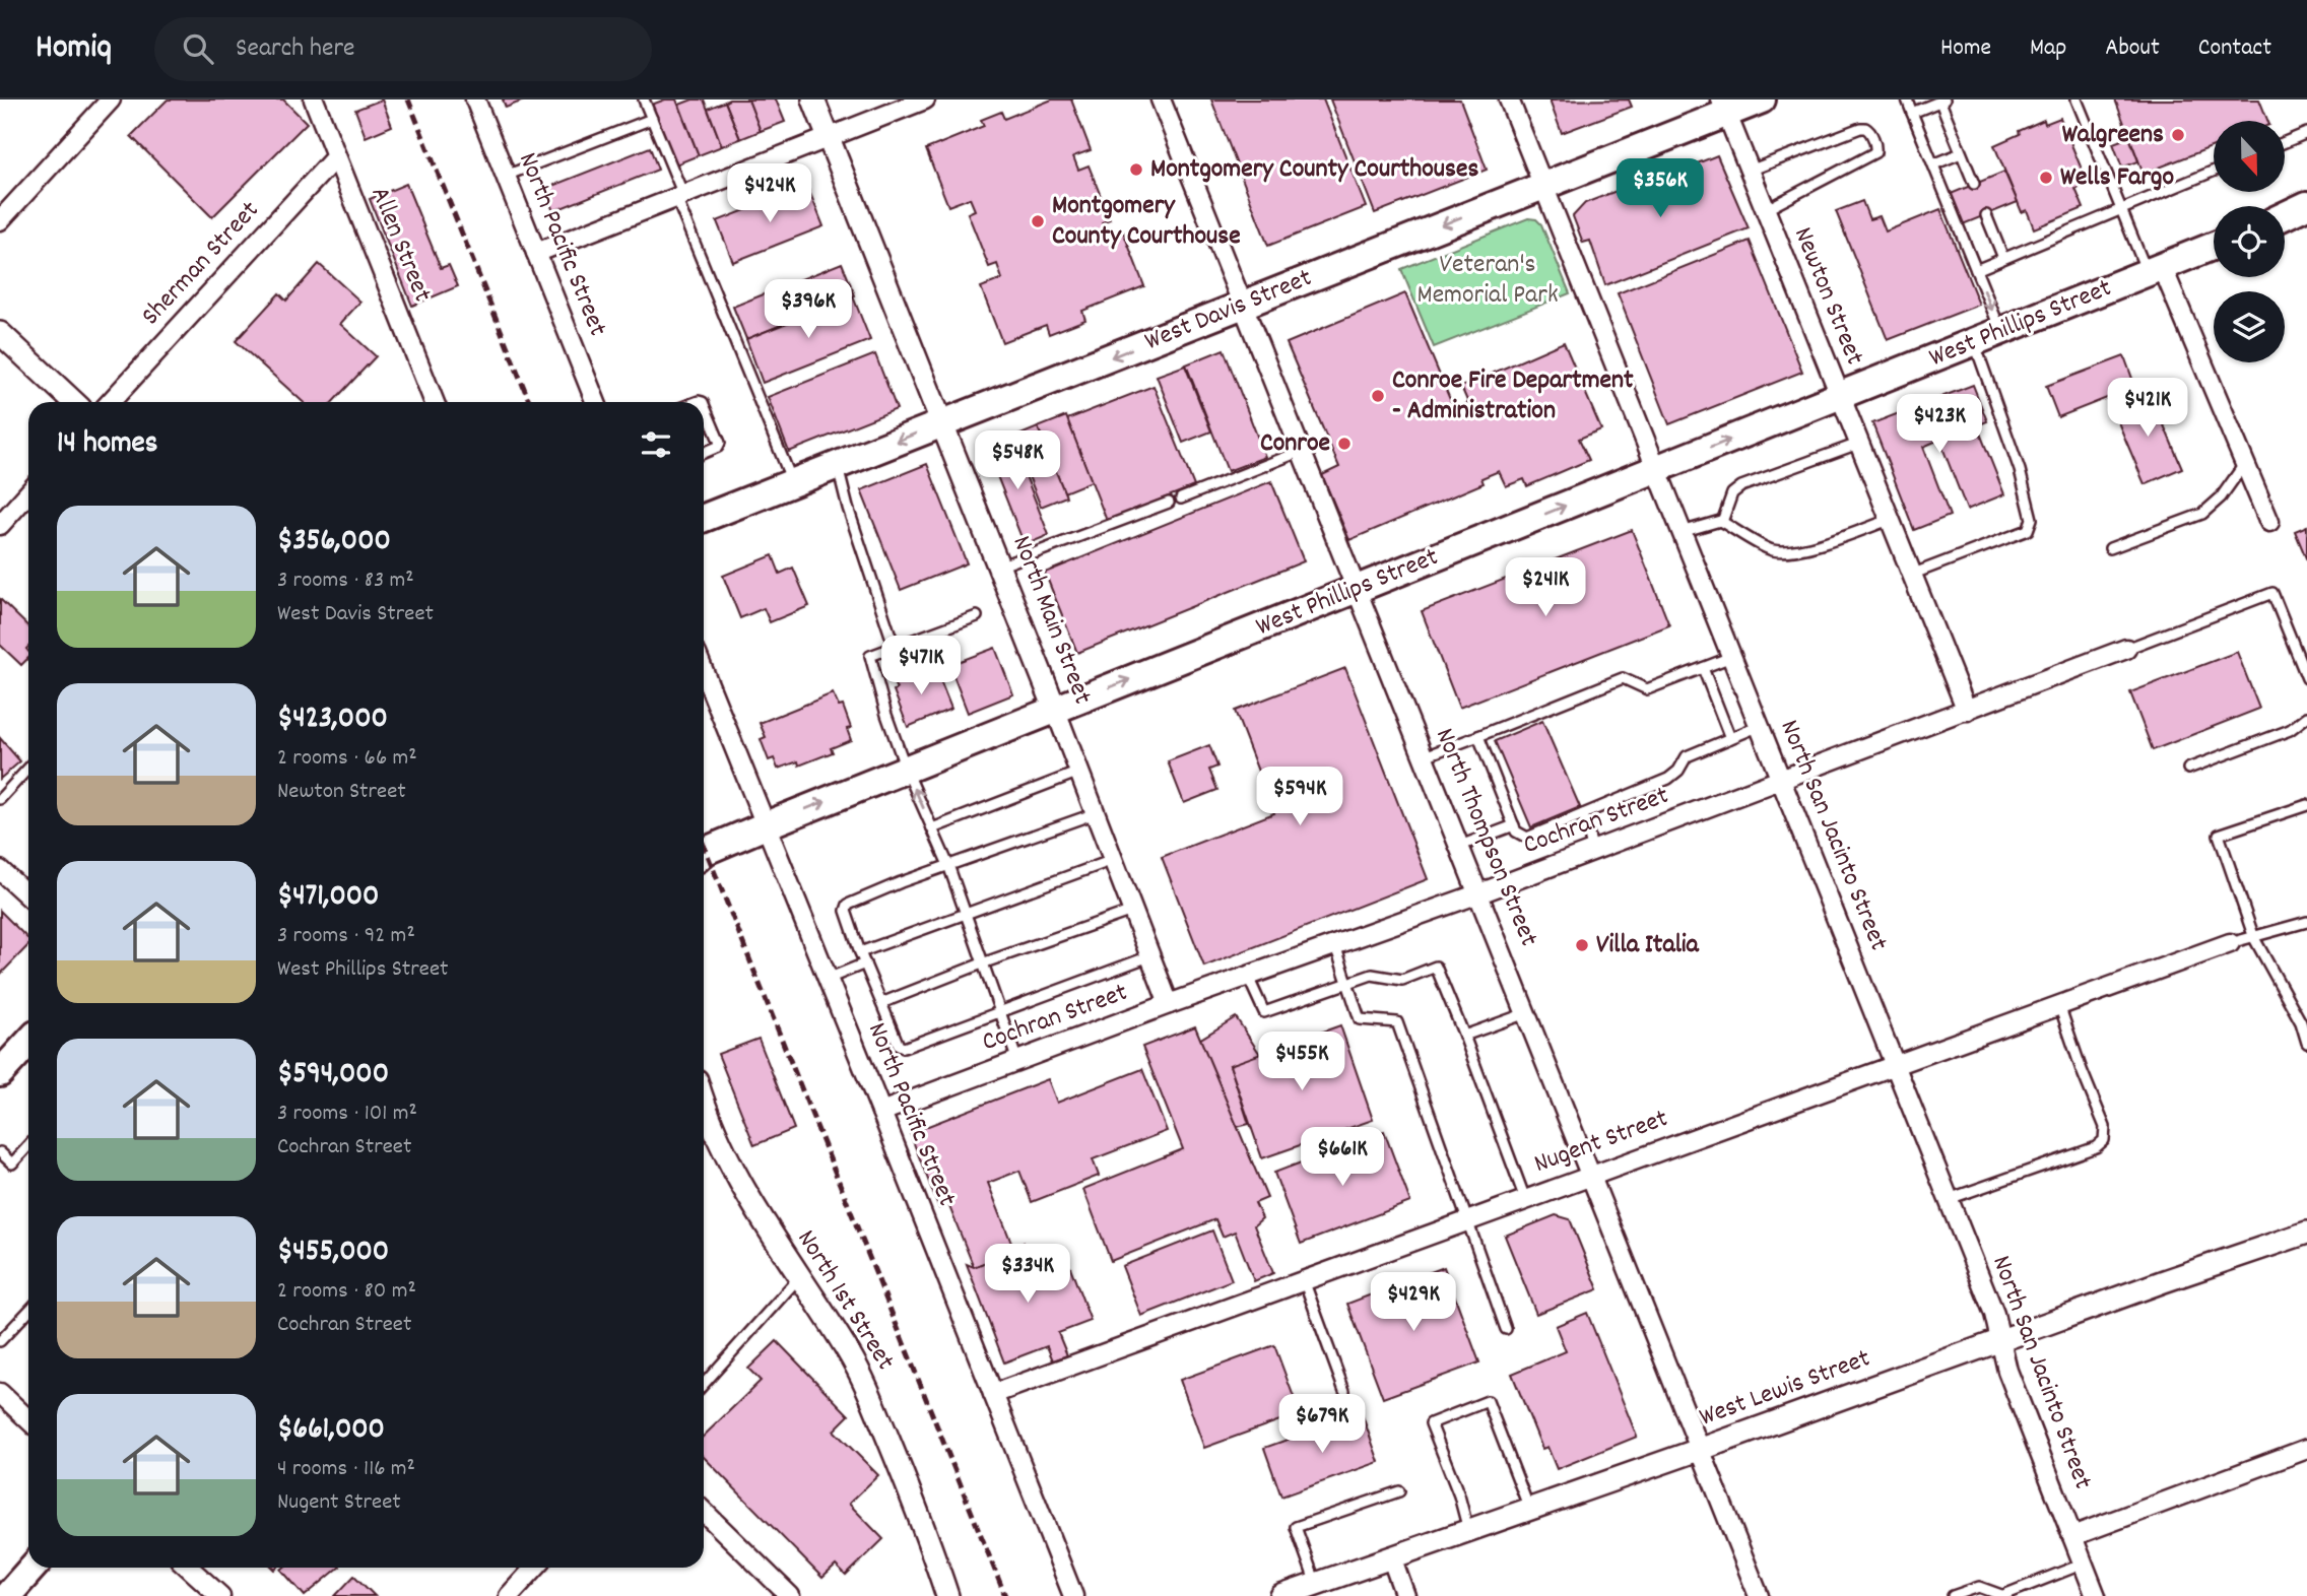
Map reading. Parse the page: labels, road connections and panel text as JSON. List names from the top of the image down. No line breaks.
{"streets":{"main road":["West Davis Street","West Phillips Street"],"street":["Allen Street","North Pacific Street","Sherman Street","Newton Street","North Main Street","Cochran Street","North San Jacinto Street","North Thompson Street","Nugent Street","North 1st Street","West Lewis Street"]},"crossings":[["Allen Street","Sherman Street"],["North Pacific Street","West Phillips Street"],["North Pacific Street","Cochran Street"],["North Pacific Street","Nugent Street"],["Newton Street","West Davis Street"],["Newton Street","West Phillips Street"],["Newton Street","Cochran Street"],["West Davis Street","North Main Street"],["West Davis Street","North San Jacinto Street"],["West Davis Street","North Thompson Street"],["West Phillips Street","North Main Street"],["West Phillips Street","North San Jacinto Street"],["West Phillips Street","North Thompson Street"],["North Main Street","Cochran Street"],["Cochran Street","North San Jacinto Street"],["Cochran Street","North Thompson Street"],["North San Jacinto Street","Nugent Street"],["North San Jacinto Street","West Lewis Street"],["North Thompson Street","Nugent Street"],["North Thompson Street","West Lewis Street"]],"one_way":["West Davis Street","West Phillips Street"],"parks":["Veteran's Memorial Park"],"places":["Walgreens","Montgomery County Courthouses","Wells Fargo","Montgomery County Courthouse","Conroe Fire Department - Administration","Conroe","Villa Italia"],"north":"bottom","page":{"header":"Homiq","search":"Search here","nav":["Home","Map","About","Contact"],"price":["$356K","$424K","$396K","$421K","$423K","$548K","$241K","$471K","$594K","$455K","$661K","$334K","$429K","$679K"],"heading":"14 homes","list":[{"name":"$356,000","note":"3 rooms · 83 m² · West Davis Street"},{"name":"$423,000","note":"2 rooms · 66 m² · Newton Street"},{"name":"$471,000","note":"3 rooms · 92 m² · West Phillips Street"},{"name":"$594,000","note":"3 rooms · 101 m² · Cochran Street"},{"name":"$455,000","note":"2 rooms · 80 m² · Cochran Street"},{"name":"$661,000","note":"4 rooms · 116 m² · Nugent Street"}]}}
